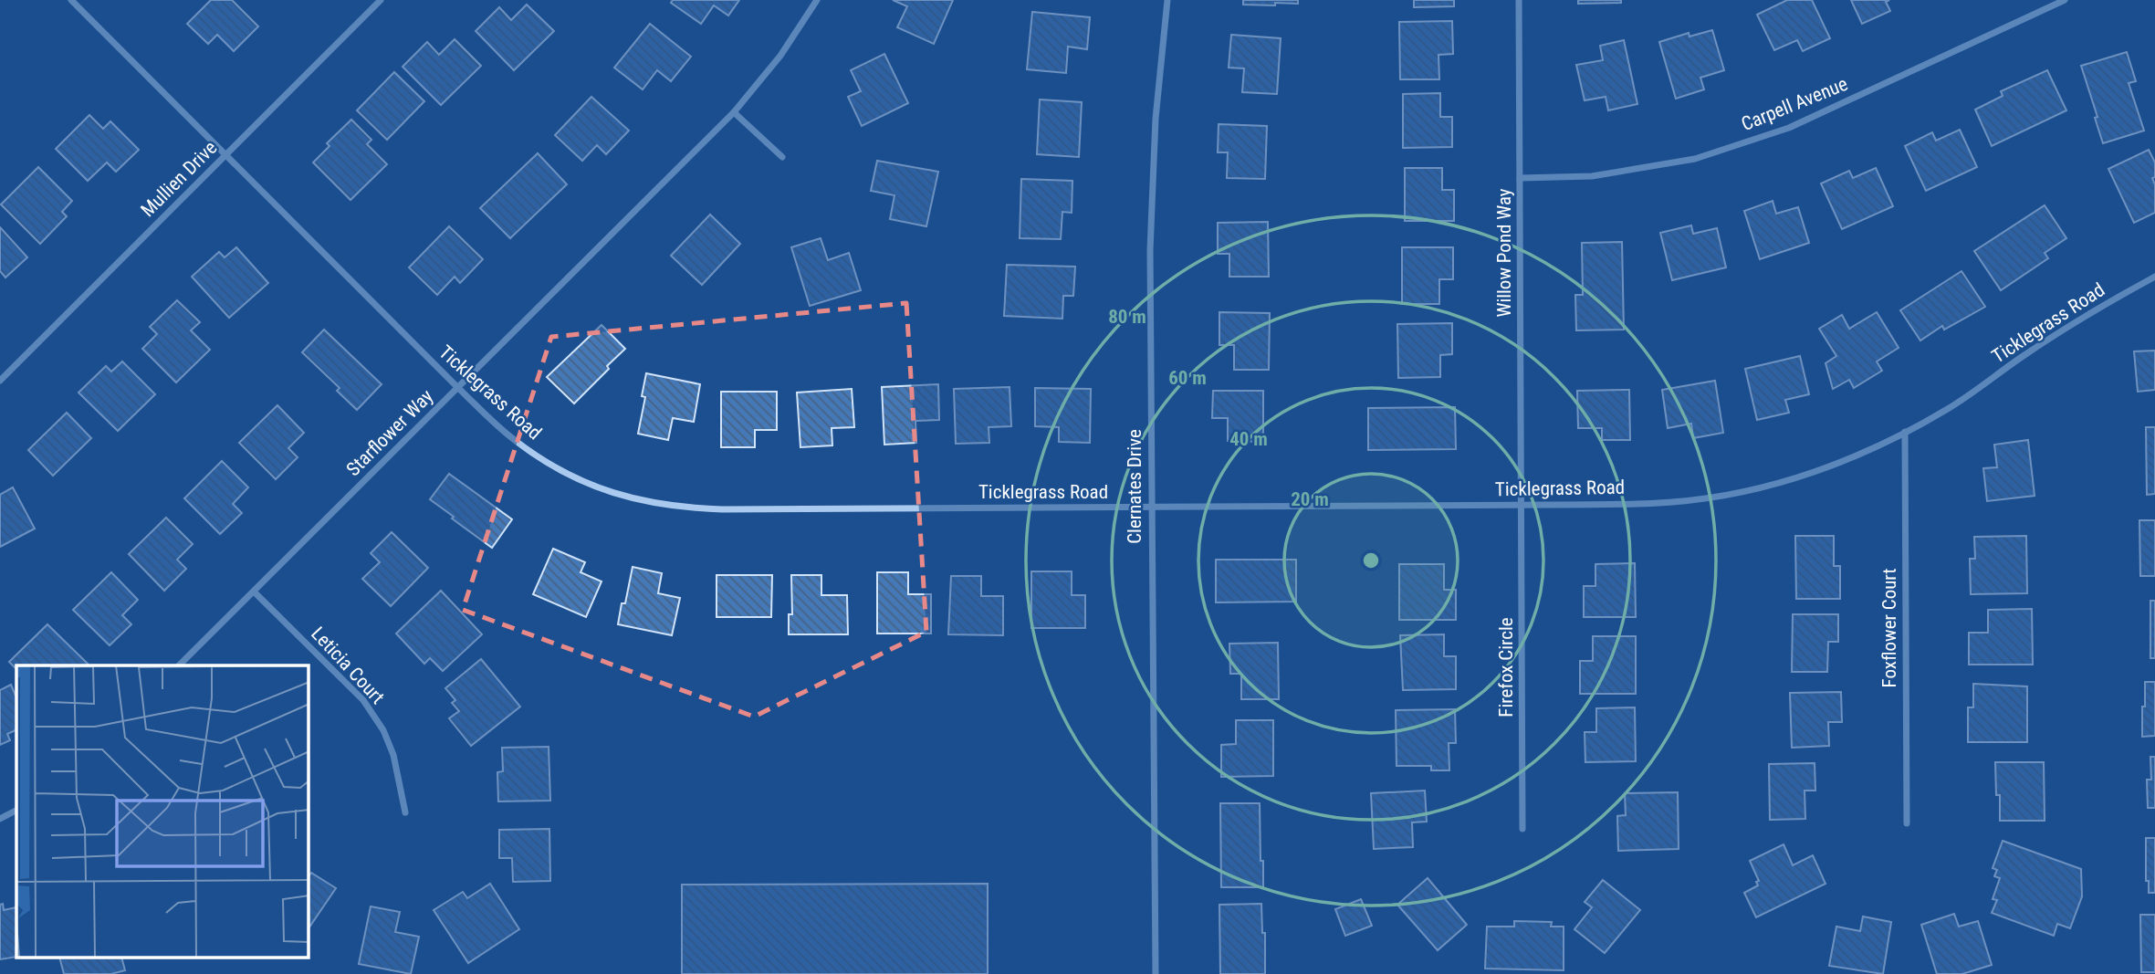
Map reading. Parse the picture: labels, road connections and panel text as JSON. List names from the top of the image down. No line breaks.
{"streets":{"street":["Carpell Avenue","Mullien Drive","Willow Pond Way","Ticklegrass Road","Starflower Way","Clernates Drive","Foxflower Court","Leticia Court","Firefox Circle"]},"crossings":[["Carpell Avenue","Willow Pond Way"],["Mullien Drive","Ticklegrass Road"],["Willow Pond Way","Ticklegrass Road"],["Willow Pond Way","Firefox Circle"],["Ticklegrass Road","Starflower Way"],["Ticklegrass Road","Clernates Drive"],["Ticklegrass Road","Foxflower Court"],["Ticklegrass Road","Firefox Circle"],["Starflower Way","Leticia Court"]],"rings":["80 m","60 m","40 m","20 m"]}
